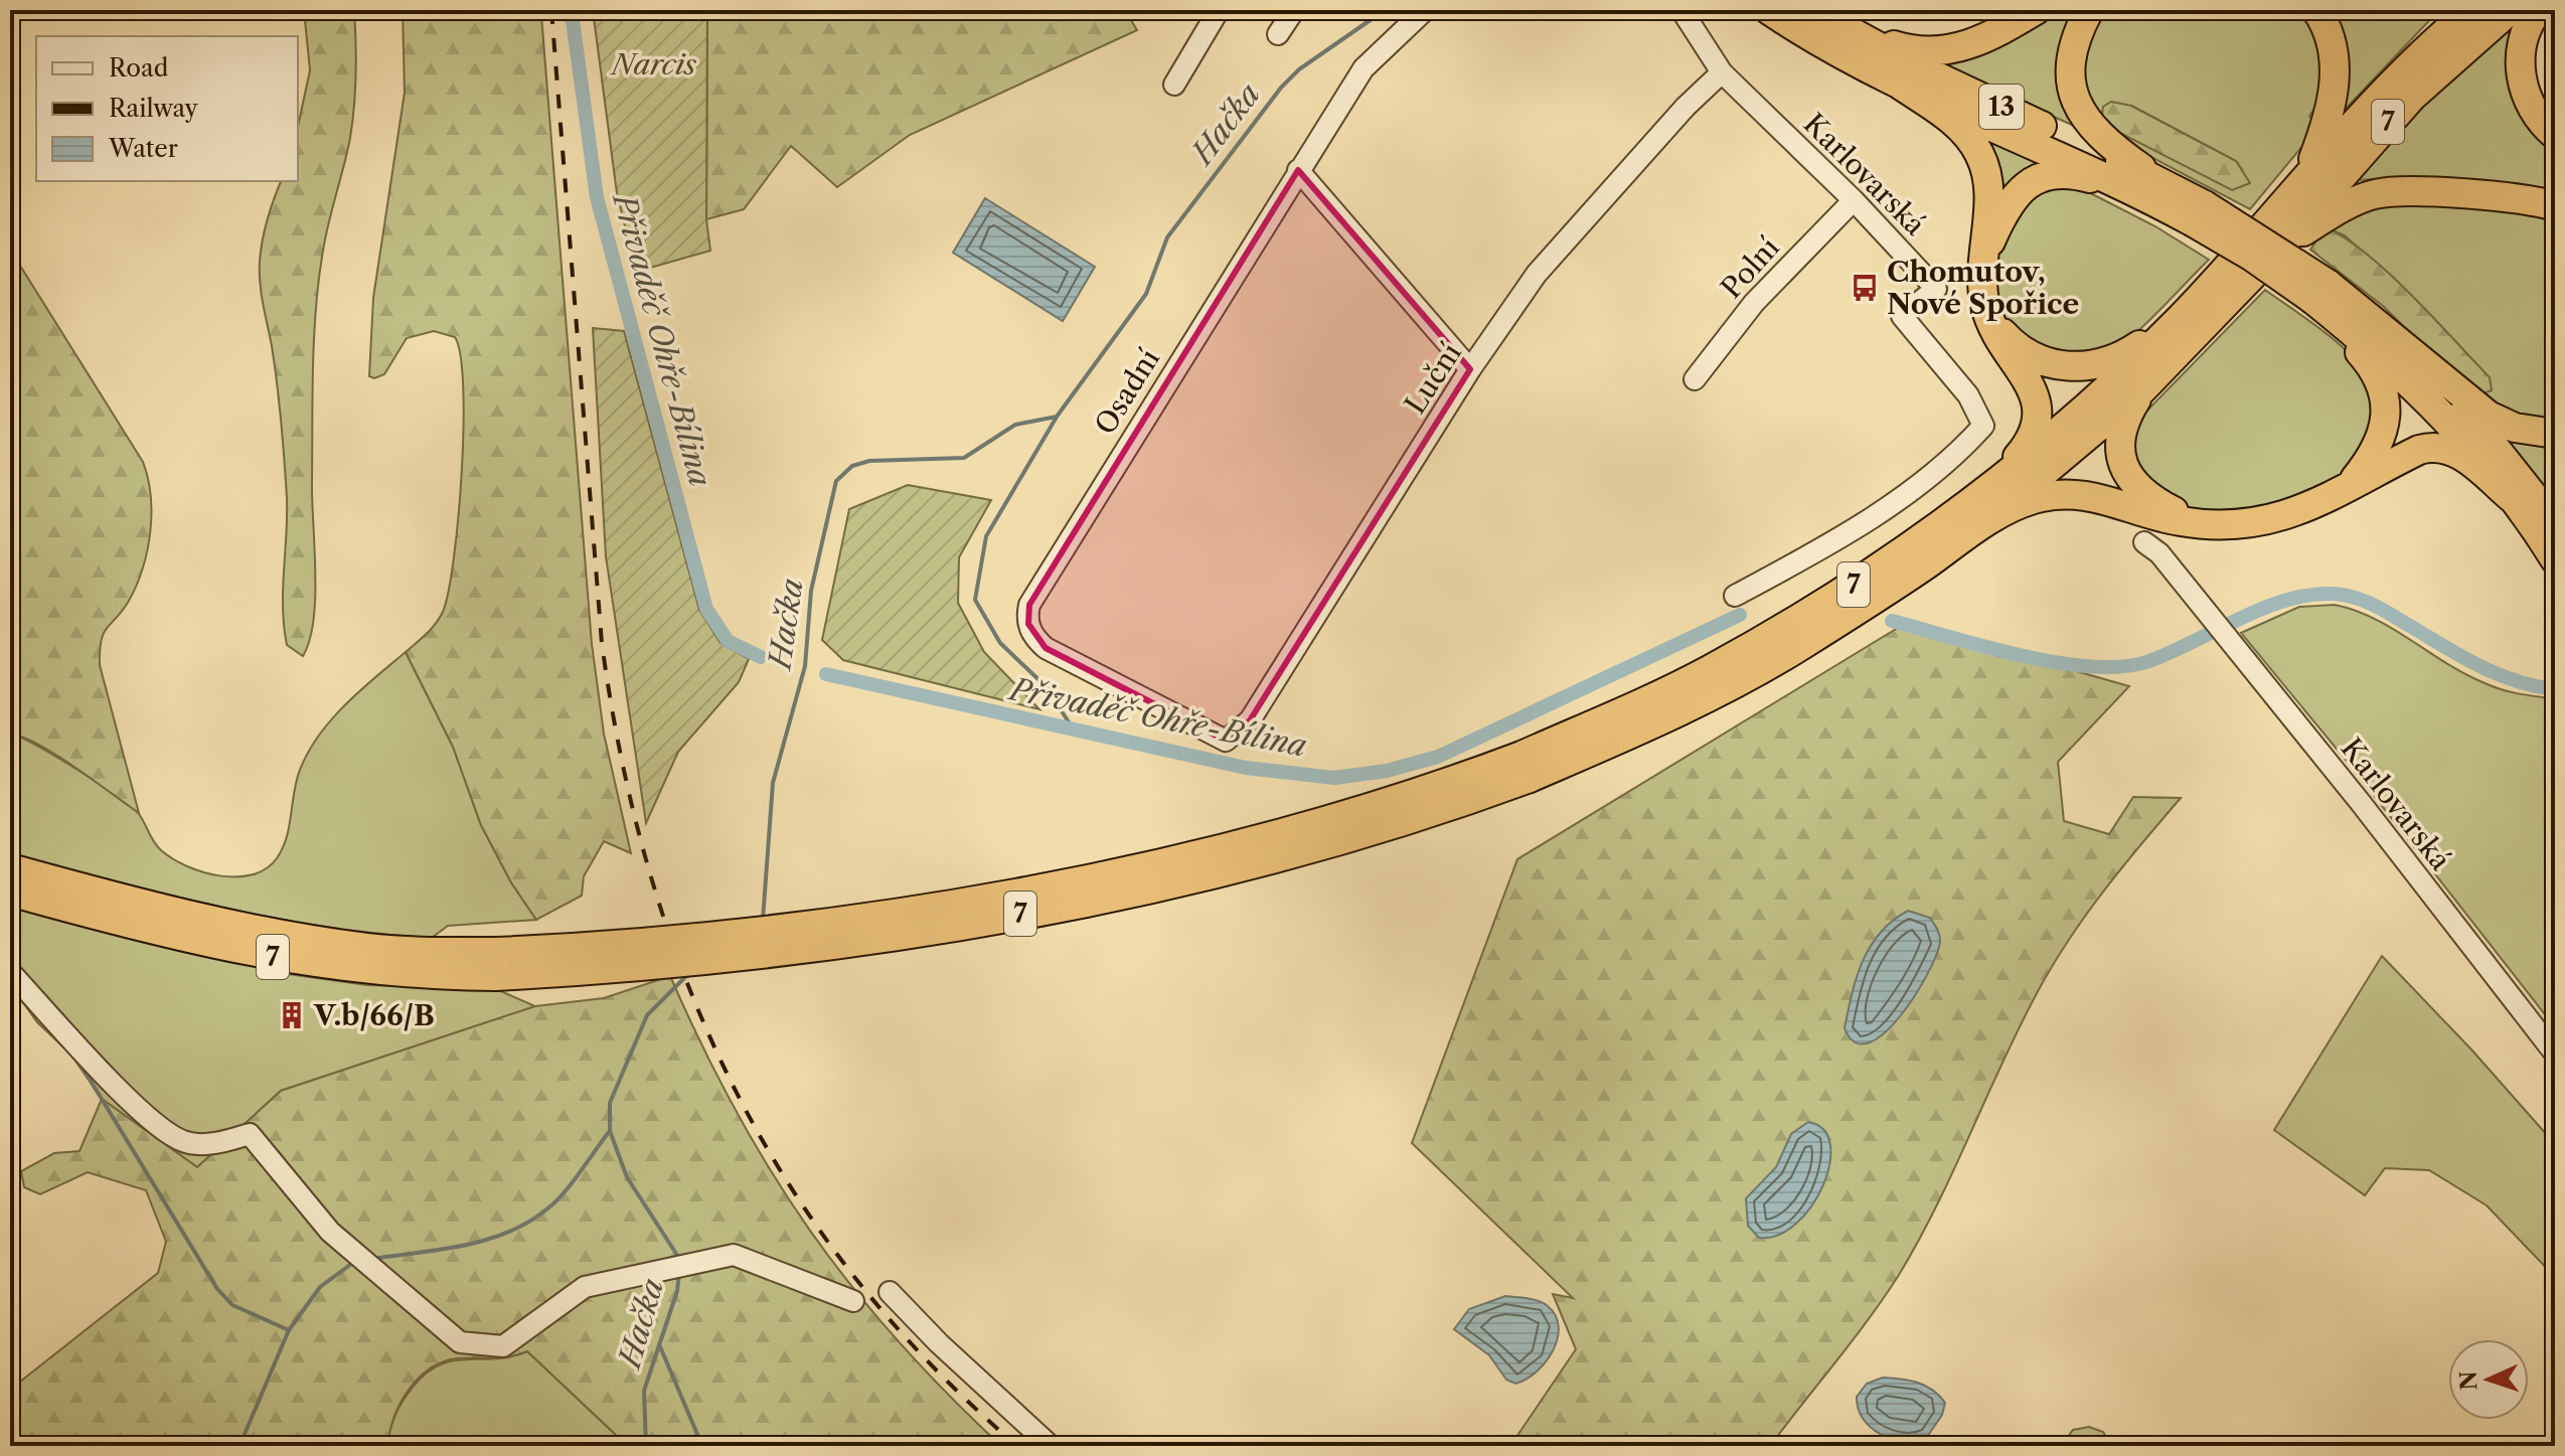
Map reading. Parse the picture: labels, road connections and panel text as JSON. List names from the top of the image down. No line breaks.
{"streets":{"highway":["13","7"],"street":["Karlovarská","Polní","Luční","Osadní"]},"crossings":[["Karlovarská","Polní"],["Karlovarská","Luční"],["Luční","Osadní"]],"water":["Hačka","Přivaděč Ohře-Bílina"],"parks":["Narcis"],"places":{"bus stop":["Chomutov, Nové Spořice"],"building":["V.b/66/B"]},"legend":["Road","Railway","Water"],"north":"left"}
